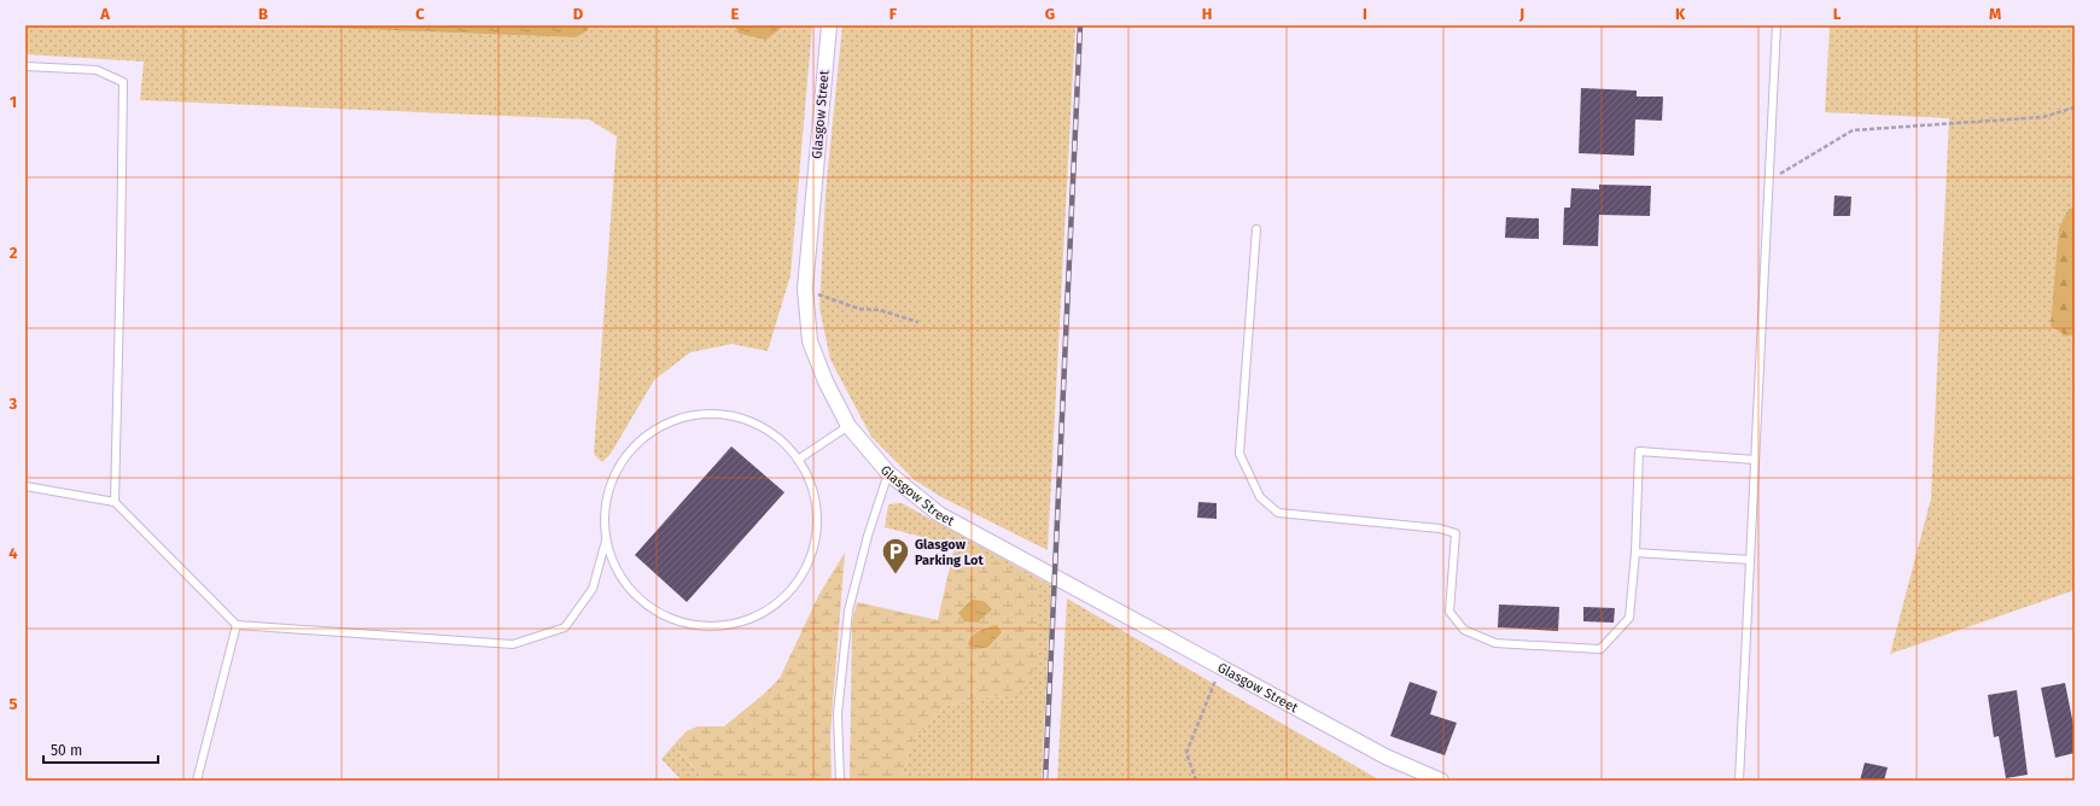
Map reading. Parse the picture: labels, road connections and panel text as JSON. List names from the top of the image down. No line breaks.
{"streets":{"street":["Glasgow Street"]},"places":{"parking":["Glasgow Parking Lot"]},"scale_bar":"50 m","grid":{"columns":["A","B","C","D","E","F","G","H","I","J","K","L","M"],"rows":["1","2","3","4","5"]}}
